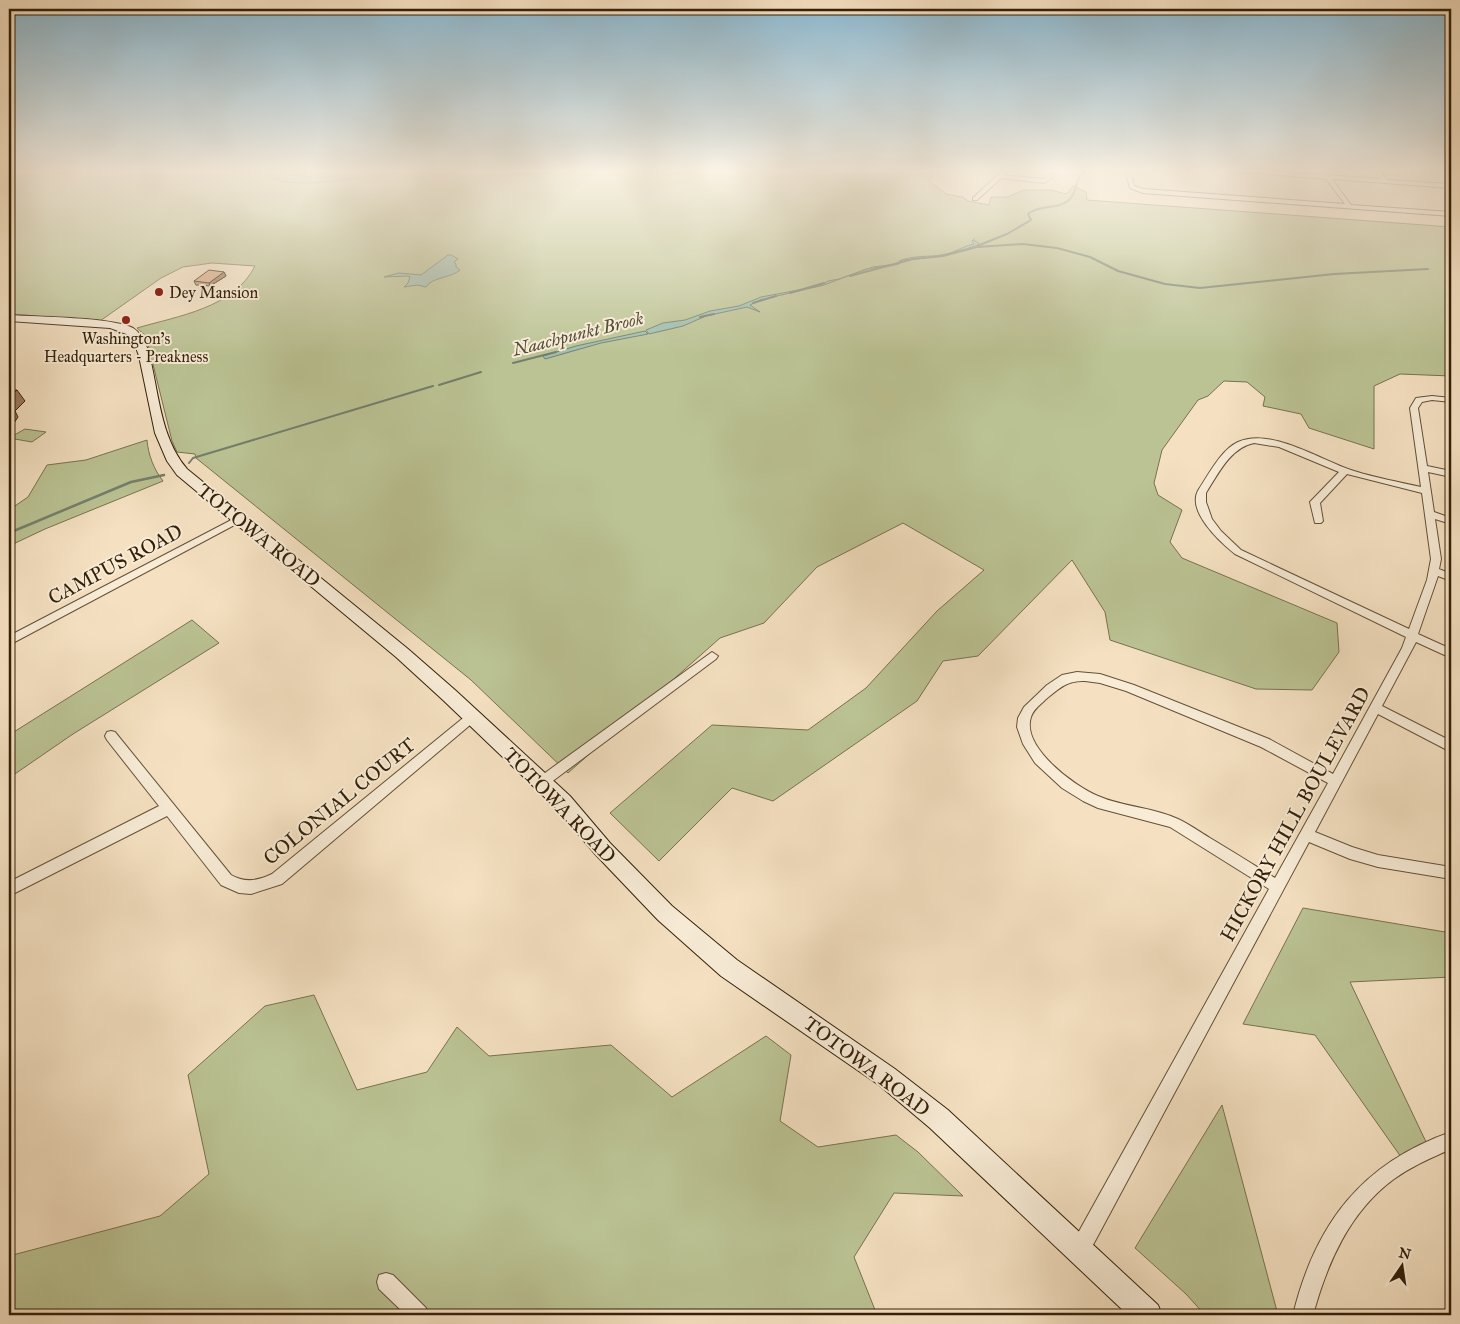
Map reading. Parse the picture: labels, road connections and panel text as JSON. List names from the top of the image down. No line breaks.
{"streets":{"main road":["TOTOWA ROAD"],"street":["CAMPUS ROAD","COLONIAL COURT","HICKORY HILL BOULEVARD"]},"crossings":[["TOTOWA ROAD","CAMPUS ROAD"],["TOTOWA ROAD","COLONIAL COURT"],["TOTOWA ROAD","HICKORY HILL BOULEVARD"]],"water":["Naachpunkt Brook"],"places":["Dey Mansion","Washington's Headquarters - Preakness"],"north":"top"}
